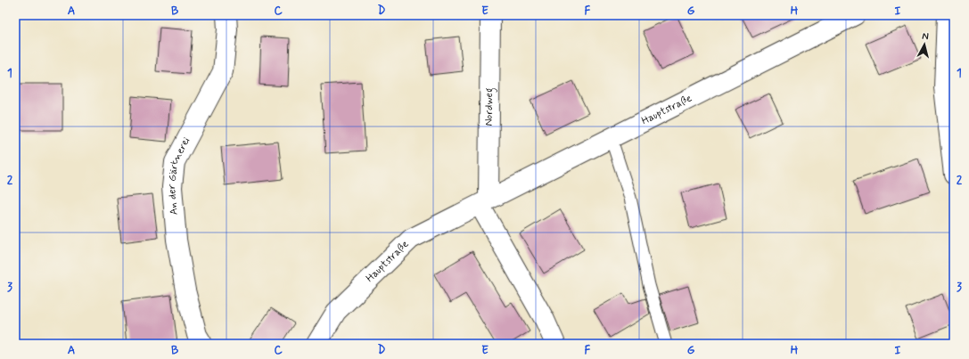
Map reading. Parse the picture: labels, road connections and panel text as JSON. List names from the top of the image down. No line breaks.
{"streets":{"street":["Nordweg","Hauptstraße","An der Gärtnerei"]},"crossings":[["Nordweg","Hauptstraße"]],"north":"top","grid":{"columns":["A","B","C","D","E","F","G","H","I"],"rows":["1","2","3"]}}
